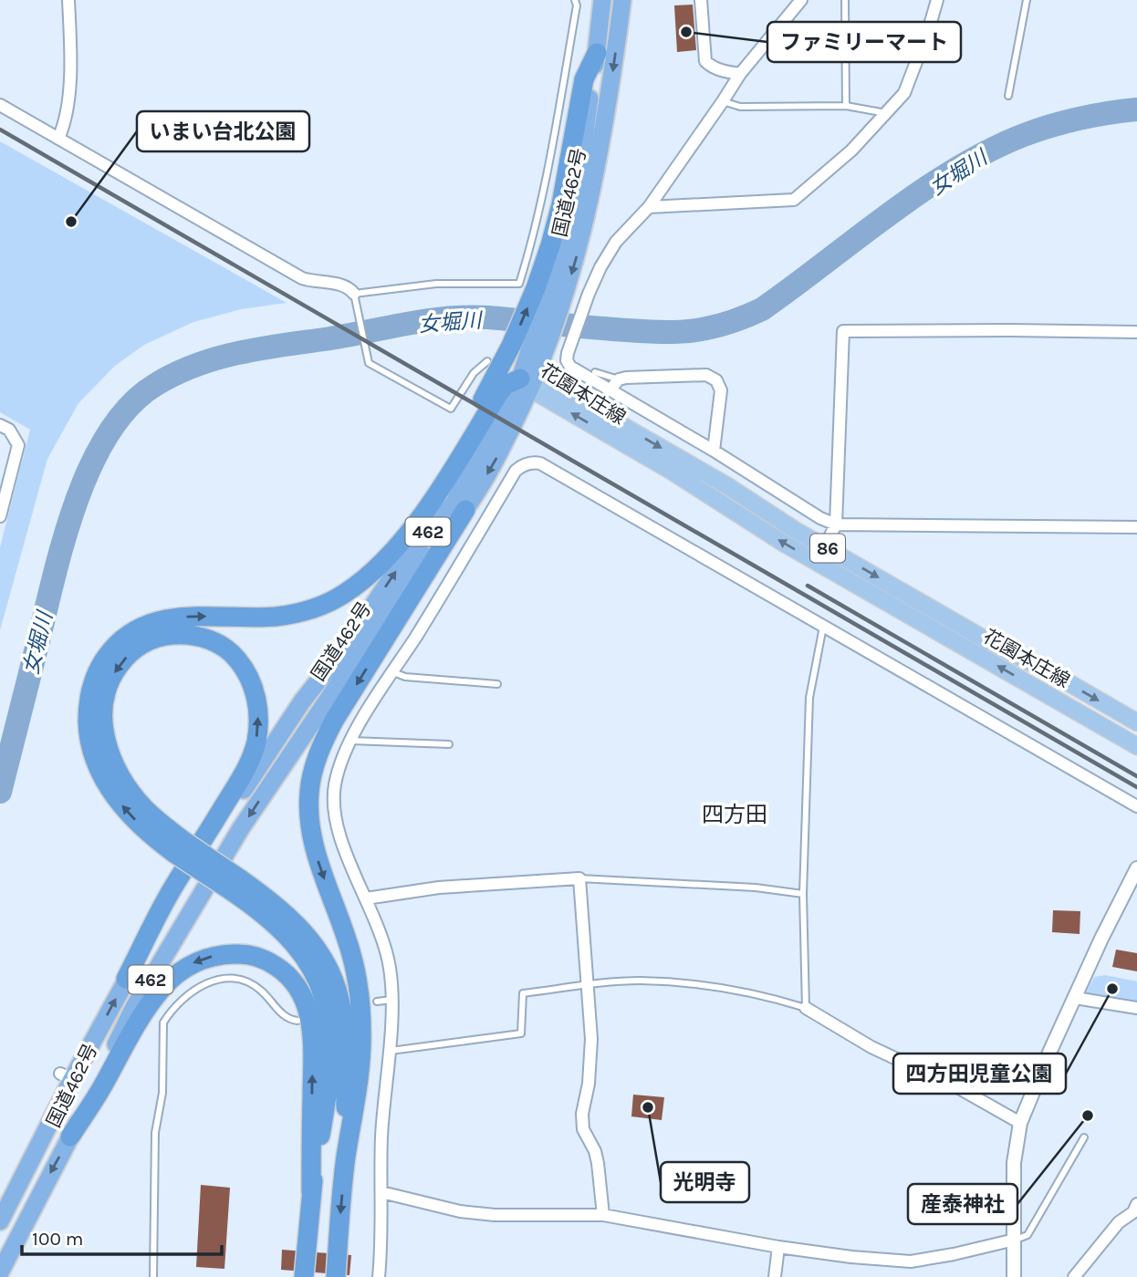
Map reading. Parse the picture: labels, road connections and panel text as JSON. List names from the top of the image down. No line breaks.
{"streets":{"highway":["国道462号","462"],"main road":["花園本庄線","86"]},"crossings":[["国道462号","花園本庄線"]],"districts":["四方田"],"water":["女堀川"],"places":["ファミリーマート","いまい台北公園","四方田児童公園","光明寺","産泰神社"],"scale_bar":"100 m"}
